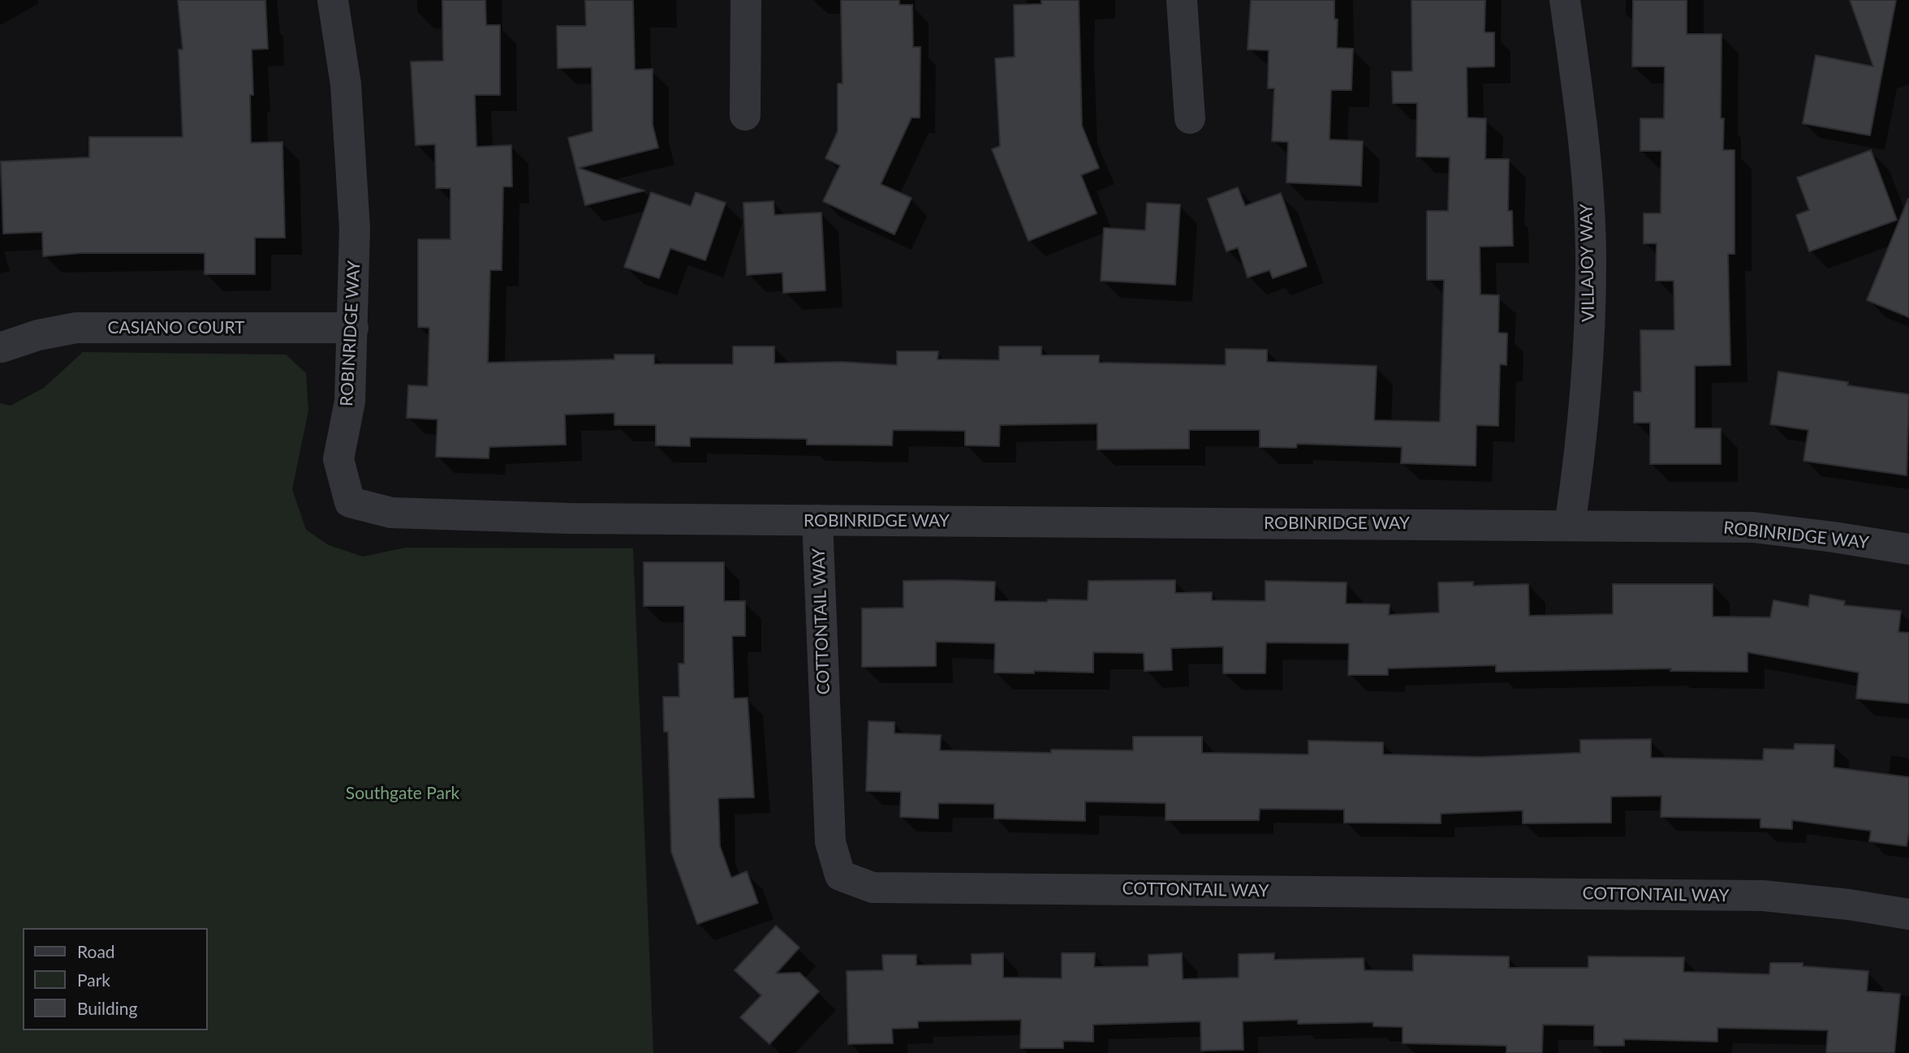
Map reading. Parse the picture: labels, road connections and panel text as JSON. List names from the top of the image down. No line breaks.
{"streets":{"street":["VILLAJOY WAY","CASIANO COURT","ROBINRIDGE WAY","COTTONTAIL WAY"]},"crossings":[["VILLAJOY WAY","ROBINRIDGE WAY"],["CASIANO COURT","ROBINRIDGE WAY"],["ROBINRIDGE WAY","COTTONTAIL WAY"]],"parks":["Southgate Park"],"legend":["Road","Park","Building"]}
